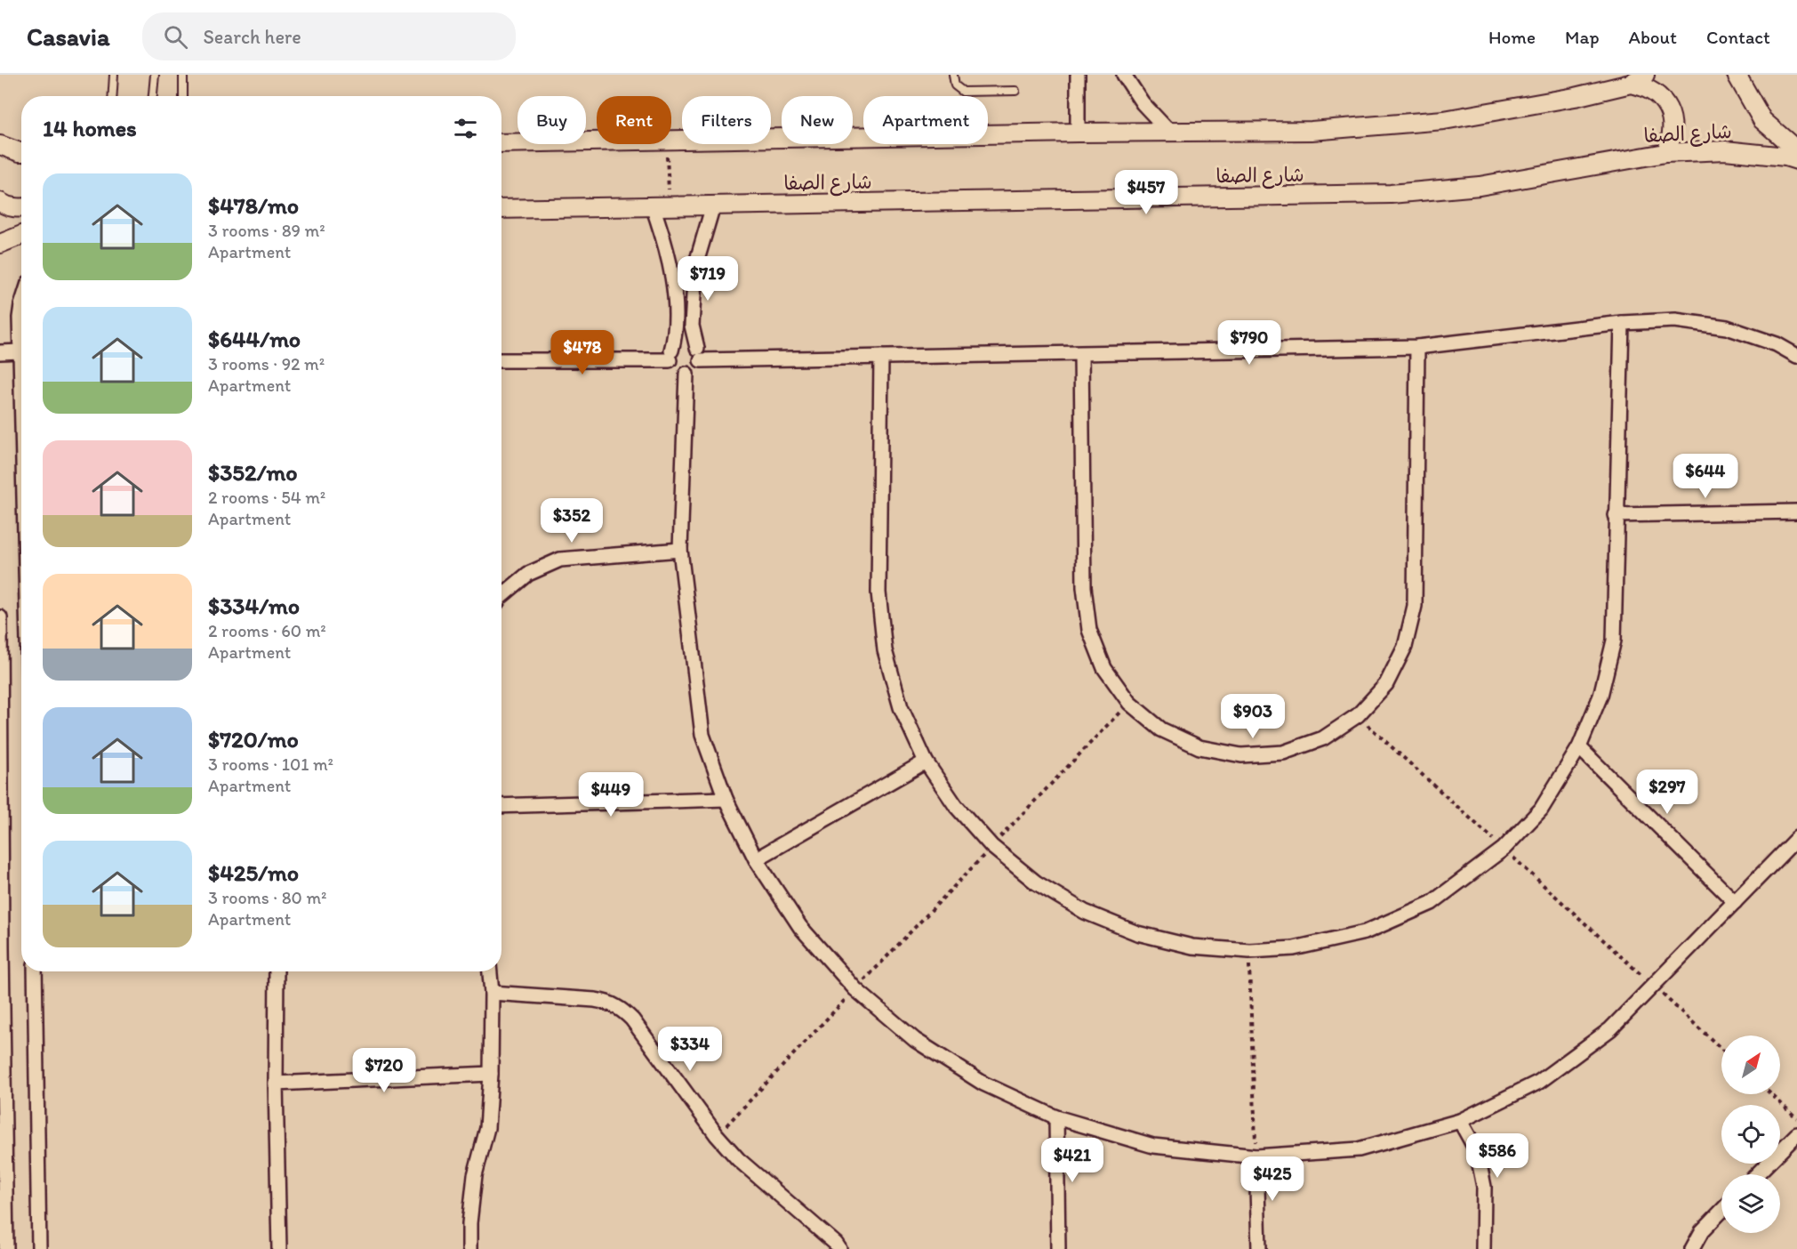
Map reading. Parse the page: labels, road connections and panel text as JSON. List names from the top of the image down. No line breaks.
{"streets":{"street":["شارع الصفا"]},"north":"top right","page":{"header":"Casavia","search":"Search here","nav":["Home","Map","About","Contact"],"chip":["Buy","Rent","Filters","New","Apartment"],"heading":"14 homes","list":[{"name":"$478/mo","note":"3 rooms · 89 m² · Apartment"},{"name":"$644/mo","note":"3 rooms · 92 m² · Apartment"},{"name":"$352/mo","note":"2 rooms · 54 m² · Apartment"},{"name":"$334/mo","note":"2 rooms · 60 m² · Apartment"},{"name":"$720/mo","note":"3 rooms · 101 m² · Apartment"},{"name":"$425/mo","note":"3 rooms · 80 m² · Apartment"}],"price":["$457","$719","$790","$478","$644","$352","$903","$297","$449","$334","$720","$586","$421","$425"]}}
